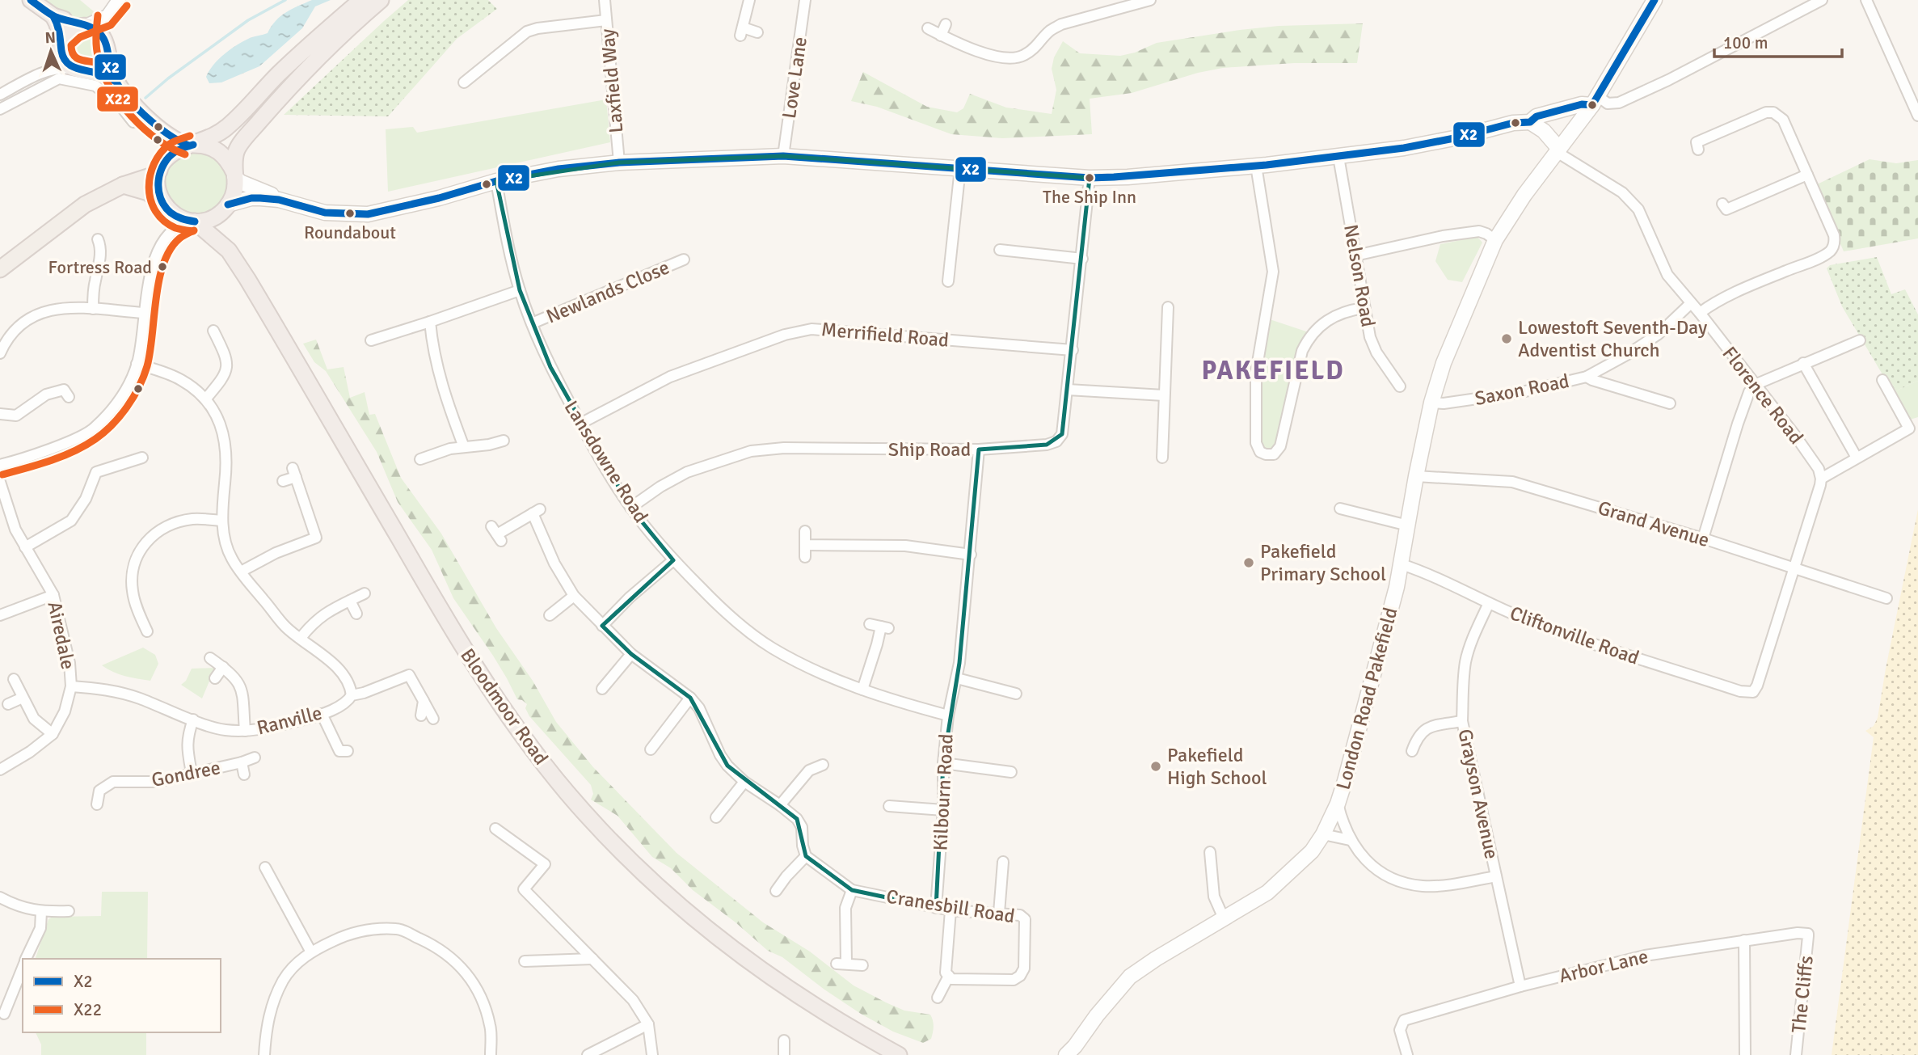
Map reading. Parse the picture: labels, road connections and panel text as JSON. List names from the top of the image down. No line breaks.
{"streets":{"highway":["Bloodmoor Road"],"main road":["London Road Pakefield"],"street":["Love Lane","Laxfield Way","Nelson Road","Newlands Close","Merrifield Road","Saxon Road","Florence Road","Ship Road","Lansdowne Road","Grand Avenue","Airedale","Cliftonville Road","Ranville","Gondree","Kilbourn Road","Grayson Avenue","Cranesbill Road","Arbor Lane","The Cliffs"]},"crossings":[["Newlands Close","Lansdowne Road"],["Merrifield Road","Ship Road"],["Merrifield Road","Lansdowne Road"],["Saxon Road","Florence Road"],["Saxon Road","London Road Pakefield"],["Florence Road","London Road Pakefield"],["Ship Road","Lansdowne Road"],["Ship Road","Kilbourn Road"],["Lansdowne Road","Kilbourn Road"],["Grand Avenue","Cliftonville Road"],["Grand Avenue","London Road Pakefield"],["Airedale","Ranville"],["Cliftonville Road","London Road Pakefield"],["Cliftonville Road","Grayson Avenue"],["Kilbourn Road","Cranesbill Road"],["Grayson Avenue","Arbor Lane"],["Arbor Lane","The Cliffs"]],"districts":["PAKEFIELD"],"places":["The Ship Inn","Roundabout","Fortress Road","Lowestoft Seventh-Day Adventist Church","Pakefield Primary School","Pakefield High School"],"lines":["transit line X2","transit line X22"],"legend":["X2","X22"],"scale_bar":"100 m","north":"top"}
